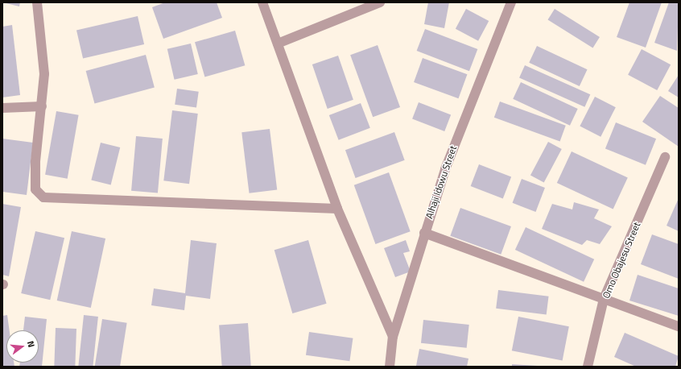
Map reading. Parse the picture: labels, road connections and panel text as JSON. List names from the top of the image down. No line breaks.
{"streets":{"street":["Alhaji Idowu Street","Omo Obajesu Street"]},"north":"right"}
